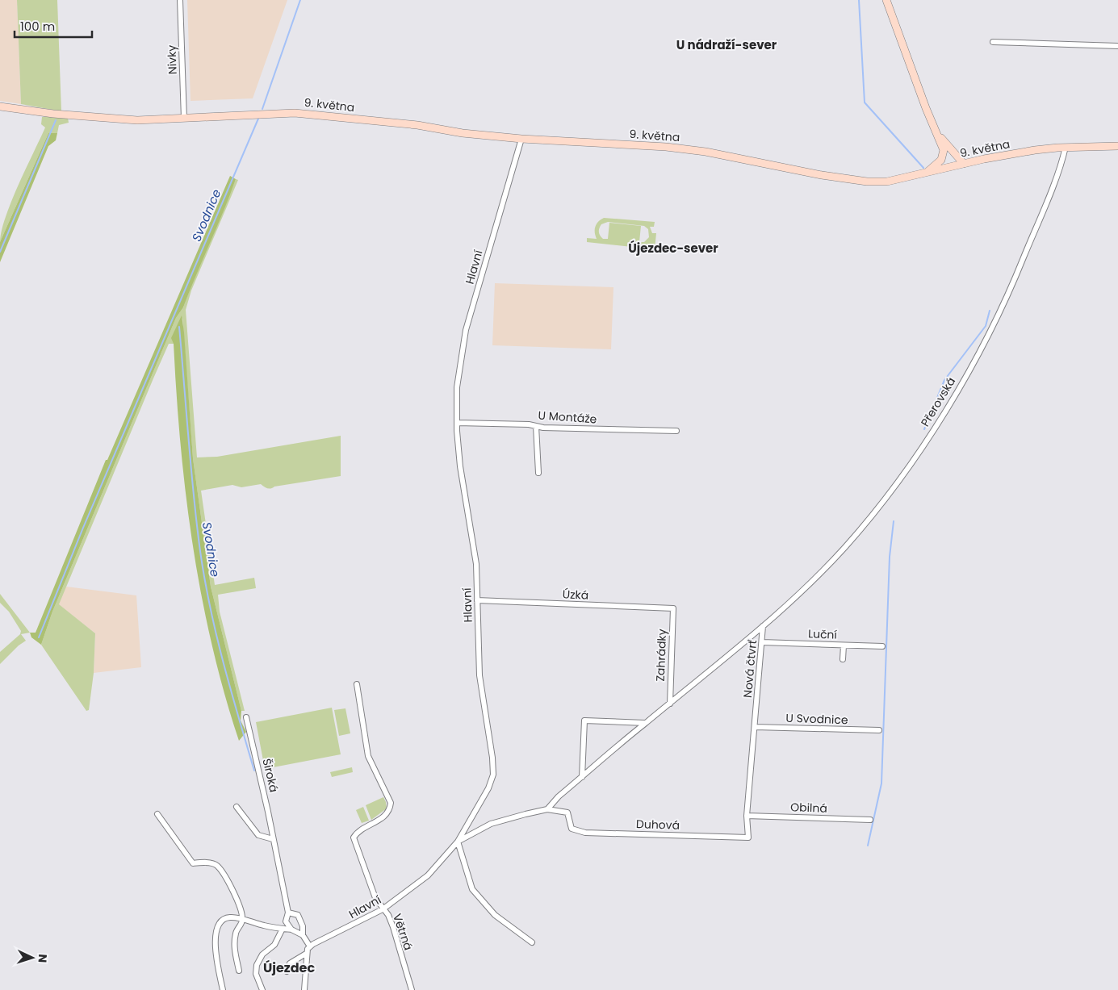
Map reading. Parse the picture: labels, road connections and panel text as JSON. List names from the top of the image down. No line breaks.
{"streets":{"street":["Nivky","9. května","Hlavní","Přerovská","U Montáže","Úzká","Luční","Zahrádky","Nová čtvrť","U Svodnice","Široká","Obilná","Duhová","Větrná"]},"crossings":[["Nivky","9. května"],["9. května","Hlavní"],["9. května","Přerovská"],["Hlavní","U Montáže"],["Hlavní","Úzká"],["Hlavní","Nová čtvrť"],["Hlavní","Větrná"],["Přerovská","Nová čtvrť"],["Úzká","Zahrádky"],["Luční","Nová čtvrť"],["Zahrádky","Nová čtvrť"],["Nová čtvrť","U Svodnice"],["Nová čtvrť","Obilná"],["Nová čtvrť","Duhová"]],"districts":["U nádraží-sever","Újezdec-sever","Újezdec"],"water":["Svodnice"],"scale_bar":"100 m","north":"right"}
